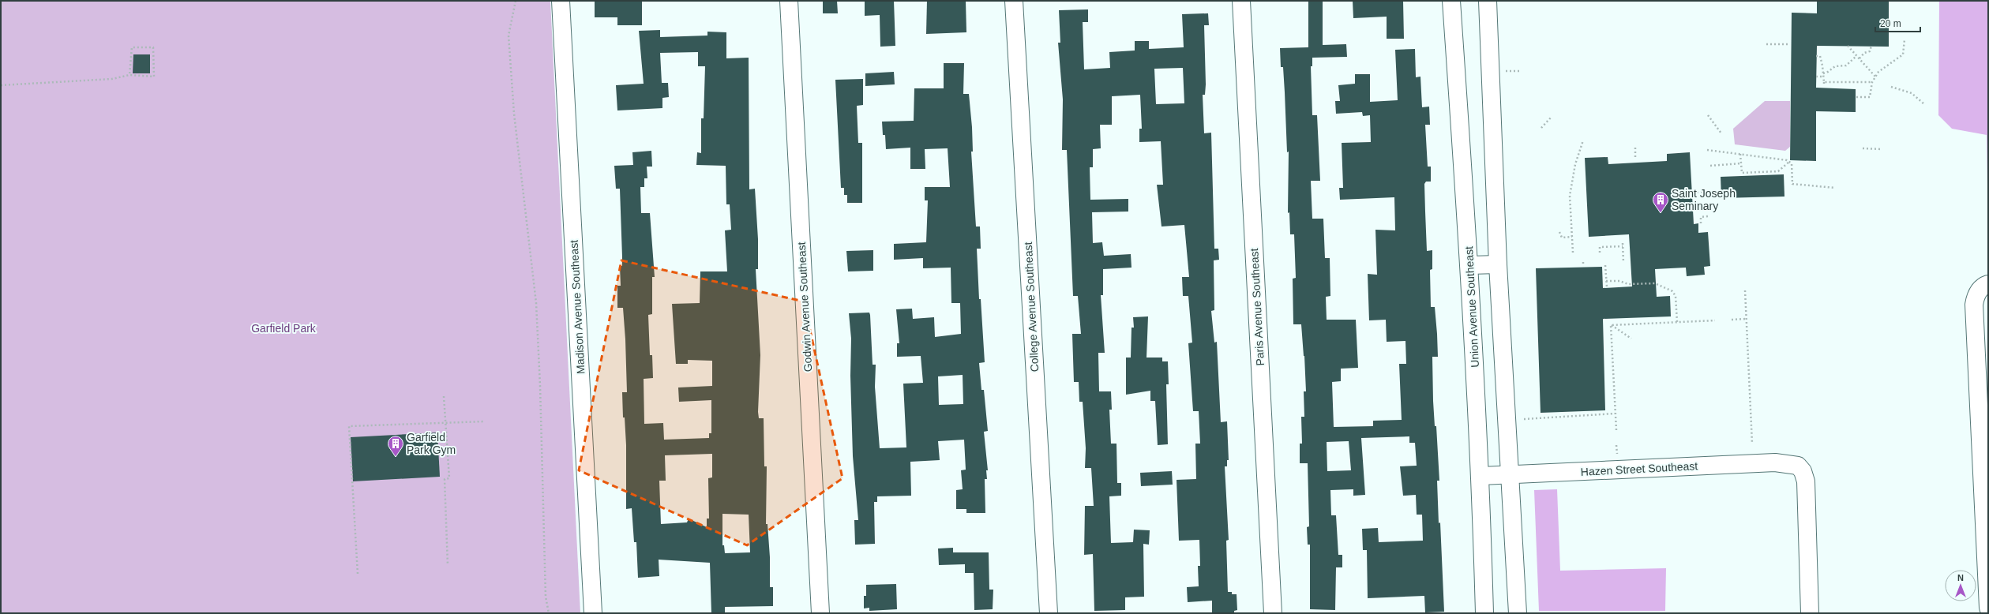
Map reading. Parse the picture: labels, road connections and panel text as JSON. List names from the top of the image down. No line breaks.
{"streets":{"street":["Madison Avenue Southeast","Godwin Avenue Southeast","College Avenue Southeast","Paris Avenue Southeast","Union Avenue Southeast","Hazen Street Southeast"]},"crossings":[["Union Avenue Southeast","Hazen Street Southeast"]],"parks":["Garfield Park"],"places":{"building":["Saint Joseph Seminary","Garfield Park Gym"]},"scale_bar":"20 m","north":"top"}
